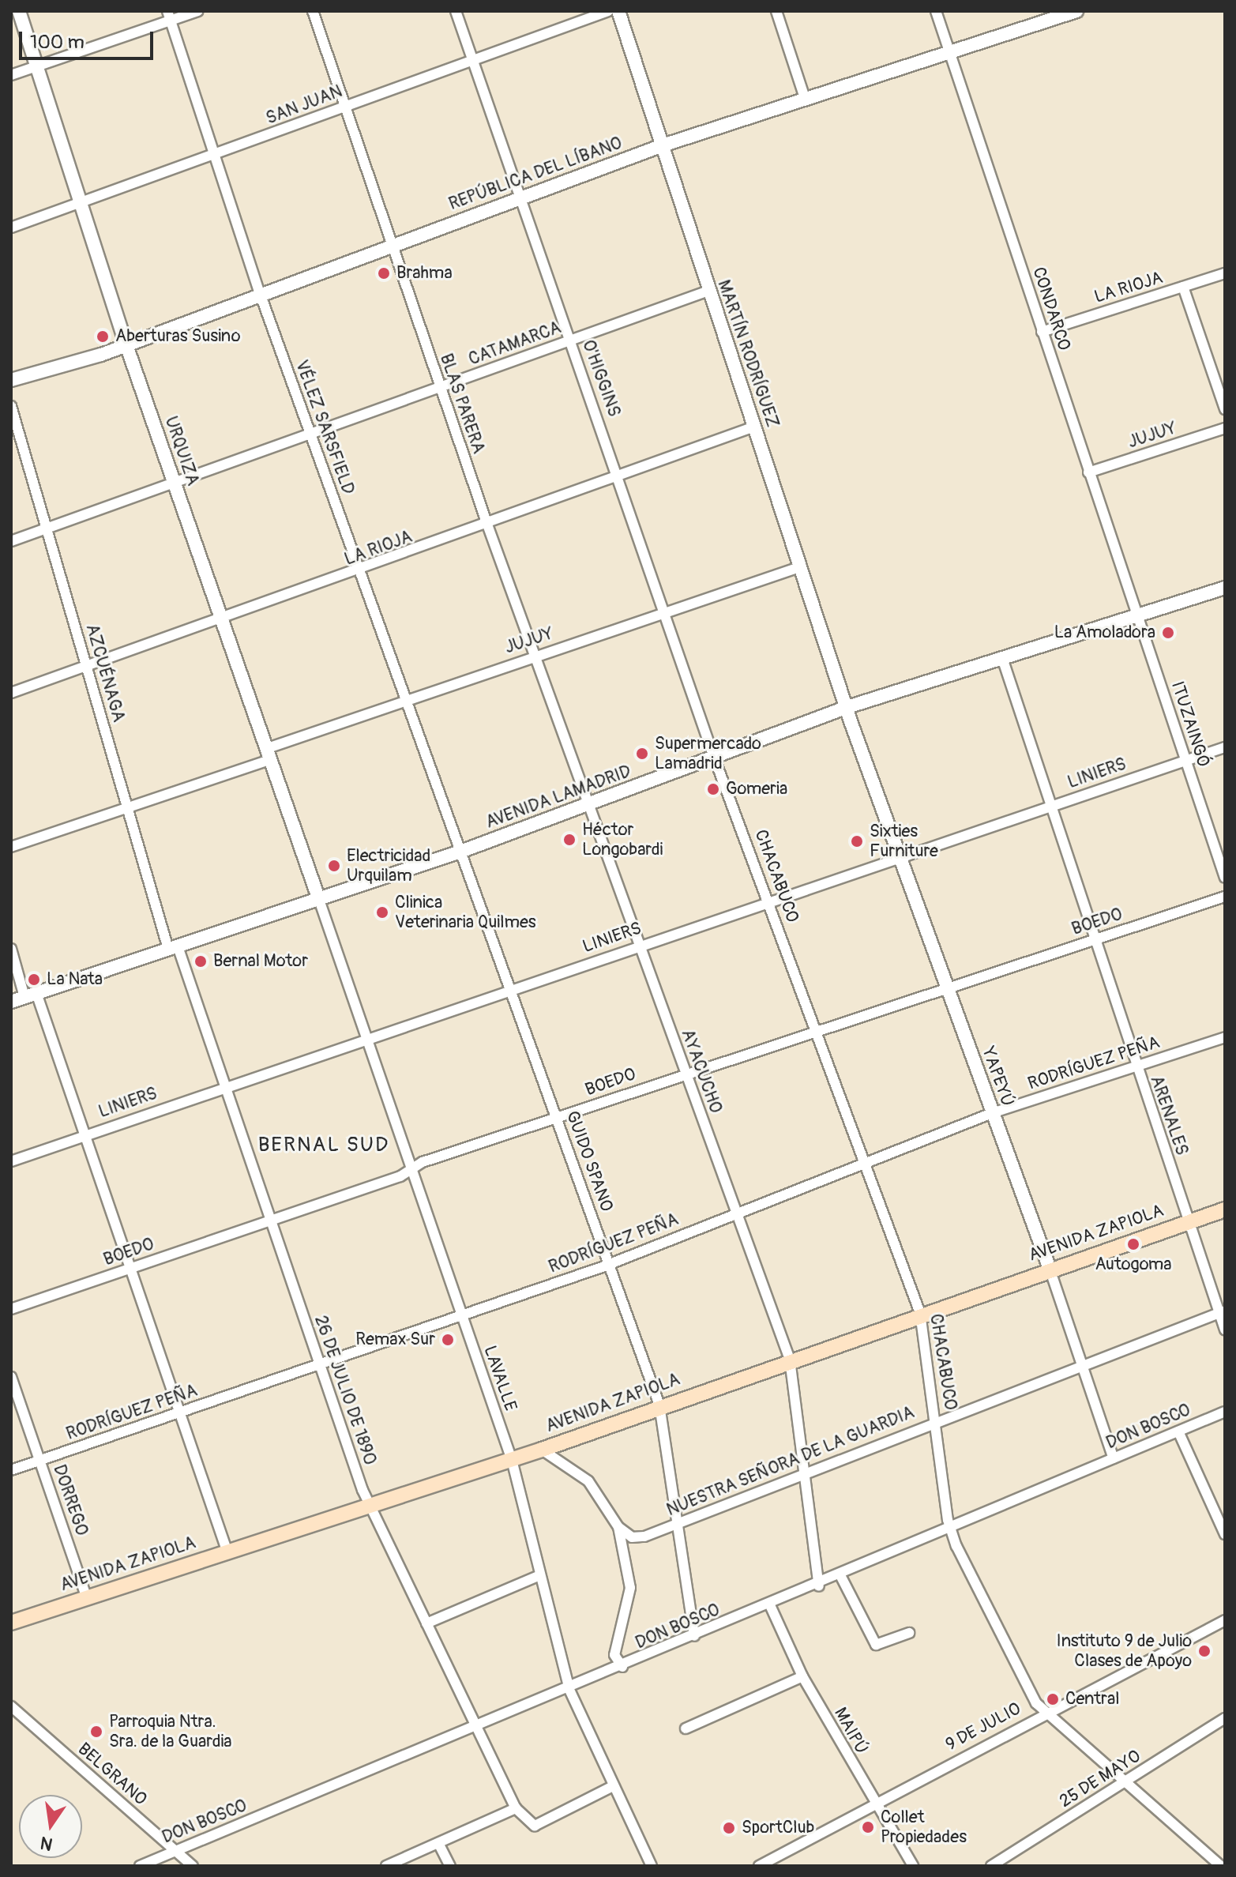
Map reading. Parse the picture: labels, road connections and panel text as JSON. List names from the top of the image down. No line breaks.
{"streets":{"main road":["AVENIDA ZAPIOLA"],"street":["SAN JUAN","REPÚBLICA DEL LÍBANO","LA RIOJA","CONDARCO","CATAMARCA","MARTÍN RODRÍGUEZ","O'HIGGINS","BLAS PARERA","VÉLEZ SARSFIELD","JUJUY","URQUIZA","AZCUÉNAGA","ITUZAINGÓ","LINIERS","AVENIDA LAMADRID","CHACABUCO","BOEDO","RODRÍGUEZ PEÑA","AYACUCHO","YAPEYÚ","ARENALES","GUIDO SPANO","LAVALLE","26 DE JULIO DE 1890","DON BOSCO","NUESTRA SEÑORA DE LA GUARDIA","DORREGO","9 DE JULIO","MAIPÚ","BELGRANO","25 DE MAYO"]},"crossings":[["SAN JUAN","O'HIGGINS"],["SAN JUAN","BLAS PARERA"],["SAN JUAN","VÉLEZ SARSFIELD"],["SAN JUAN","URQUIZA"],["REPÚBLICA DEL LÍBANO","CONDARCO"],["REPÚBLICA DEL LÍBANO","MARTÍN RODRÍGUEZ"],["REPÚBLICA DEL LÍBANO","O'HIGGINS"],["REPÚBLICA DEL LÍBANO","BLAS PARERA"],["REPÚBLICA DEL LÍBANO","VÉLEZ SARSFIELD"],["REPÚBLICA DEL LÍBANO","URQUIZA"],["LA RIOJA","CONDARCO"],["LA RIOJA","MARTÍN RODRÍGUEZ"],["LA RIOJA","O'HIGGINS"],["LA RIOJA","BLAS PARERA"],["LA RIOJA","VÉLEZ SARSFIELD"],["LA RIOJA","URQUIZA"],["LA RIOJA","AZCUÉNAGA"],["CONDARCO","JUJUY"],["CONDARCO","ITUZAINGÓ"],["CONDARCO","AVENIDA LAMADRID"],["CATAMARCA","MARTÍN RODRÍGUEZ"],["CATAMARCA","O'HIGGINS"],["CATAMARCA","BLAS PARERA"],["CATAMARCA","VÉLEZ SARSFIELD"],["CATAMARCA","URQUIZA"],["CATAMARCA","AZCUÉNAGA"],["MARTÍN RODRÍGUEZ","JUJUY"],["MARTÍN RODRÍGUEZ","AVENIDA LAMADRID"],["MARTÍN RODRÍGUEZ","YAPEYÚ"],["O'HIGGINS","JUJUY"],["O'HIGGINS","AVENIDA LAMADRID"],["O'HIGGINS","CHACABUCO"],["BLAS PARERA","JUJUY"],["BLAS PARERA","AVENIDA LAMADRID"],["BLAS PARERA","AYACUCHO"],["VÉLEZ SARSFIELD","JUJUY"],["VÉLEZ SARSFIELD","AVENIDA LAMADRID"],["VÉLEZ SARSFIELD","GUIDO SPANO"],["JUJUY","URQUIZA"],["JUJUY","AZCUÉNAGA"],["URQUIZA","AVENIDA LAMADRID"],["URQUIZA","LAVALLE"],["AZCUÉNAGA","AVENIDA LAMADRID"],["AZCUÉNAGA","26 DE JULIO DE 1890"],["ITUZAINGÓ","LINIERS"],["ITUZAINGÓ","AVENIDA LAMADRID"],["LINIERS","CHACABUCO"],["LINIERS","AYACUCHO"],["LINIERS","YAPEYÚ"],["LINIERS","ARENALES"],["LINIERS","GUIDO SPANO"],["LINIERS","LAVALLE"],["LINIERS","26 DE JULIO DE 1890"],["AVENIDA LAMADRID","CHACABUCO"],["AVENIDA LAMADRID","AYACUCHO"],["AVENIDA LAMADRID","YAPEYÚ"],["AVENIDA LAMADRID","ARENALES"],["AVENIDA LAMADRID","GUIDO SPANO"],["AVENIDA LAMADRID","LAVALLE"],["AVENIDA LAMADRID","26 DE JULIO DE 1890"],["CHACABUCO","BOEDO"],["CHACABUCO","RODRÍGUEZ PEÑA"],["CHACABUCO","AVENIDA ZAPIOLA"],["CHACABUCO","DON BOSCO"],["CHACABUCO","NUESTRA SEÑORA DE LA GUARDIA"],["CHACABUCO","9 DE JULIO"],["CHACABUCO","25 DE MAYO"],["BOEDO","AYACUCHO"],["BOEDO","YAPEYÚ"],["BOEDO","ARENALES"],["BOEDO","GUIDO SPANO"],["BOEDO","LAVALLE"],["BOEDO","26 DE JULIO DE 1890"],["RODRÍGUEZ PEÑA","AYACUCHO"],["RODRÍGUEZ PEÑA","YAPEYÚ"],["RODRÍGUEZ PEÑA","ARENALES"],["RODRÍGUEZ PEÑA","GUIDO SPANO"],["RODRÍGUEZ PEÑA","LAVALLE"],["RODRÍGUEZ PEÑA","26 DE JULIO DE 1890"],["RODRÍGUEZ PEÑA","DORREGO"],["AYACUCHO","AVENIDA ZAPIOLA"],["YAPEYÚ","AVENIDA ZAPIOLA"],["YAPEYÚ","DON BOSCO"],["YAPEYÚ","NUESTRA SEÑORA DE LA GUARDIA"],["ARENALES","AVENIDA ZAPIOLA"],["ARENALES","NUESTRA SEÑORA DE LA GUARDIA"],["GUIDO SPANO","AVENIDA ZAPIOLA"],["GUIDO SPANO","DON BOSCO"],["GUIDO SPANO","NUESTRA SEÑORA DE LA GUARDIA"],["AVENIDA ZAPIOLA","LAVALLE"],["AVENIDA ZAPIOLA","26 DE JULIO DE 1890"],["AVENIDA ZAPIOLA","DORREGO"],["LAVALLE","26 DE JULIO DE 1890"],["LAVALLE","DON BOSCO"],["26 DE JULIO DE 1890","DON BOSCO"],["DON BOSCO","MAIPÚ"],["DON BOSCO","BELGRANO"],["9 DE JULIO","MAIPÚ"]],"districts":["BERNAL SUD"],"places":["Brahma","Aberturas Susino","La Amoladora","Supermercado Lamadrid","Gomeria","Héctor Longobardi","Sixties Furniture","Electricidad Urquilam","Clinica Veterinaria Quilmes","Bernal Motor","La Nata","Autogoma","Remax Sur","Instituto 9 de Julio Clases de Apoyo","Central","Parroquia Ntra. Sra. de la Guardia","Collet Propiedades","SportClub"],"scale_bar":"100 m","north":"bottom"}
